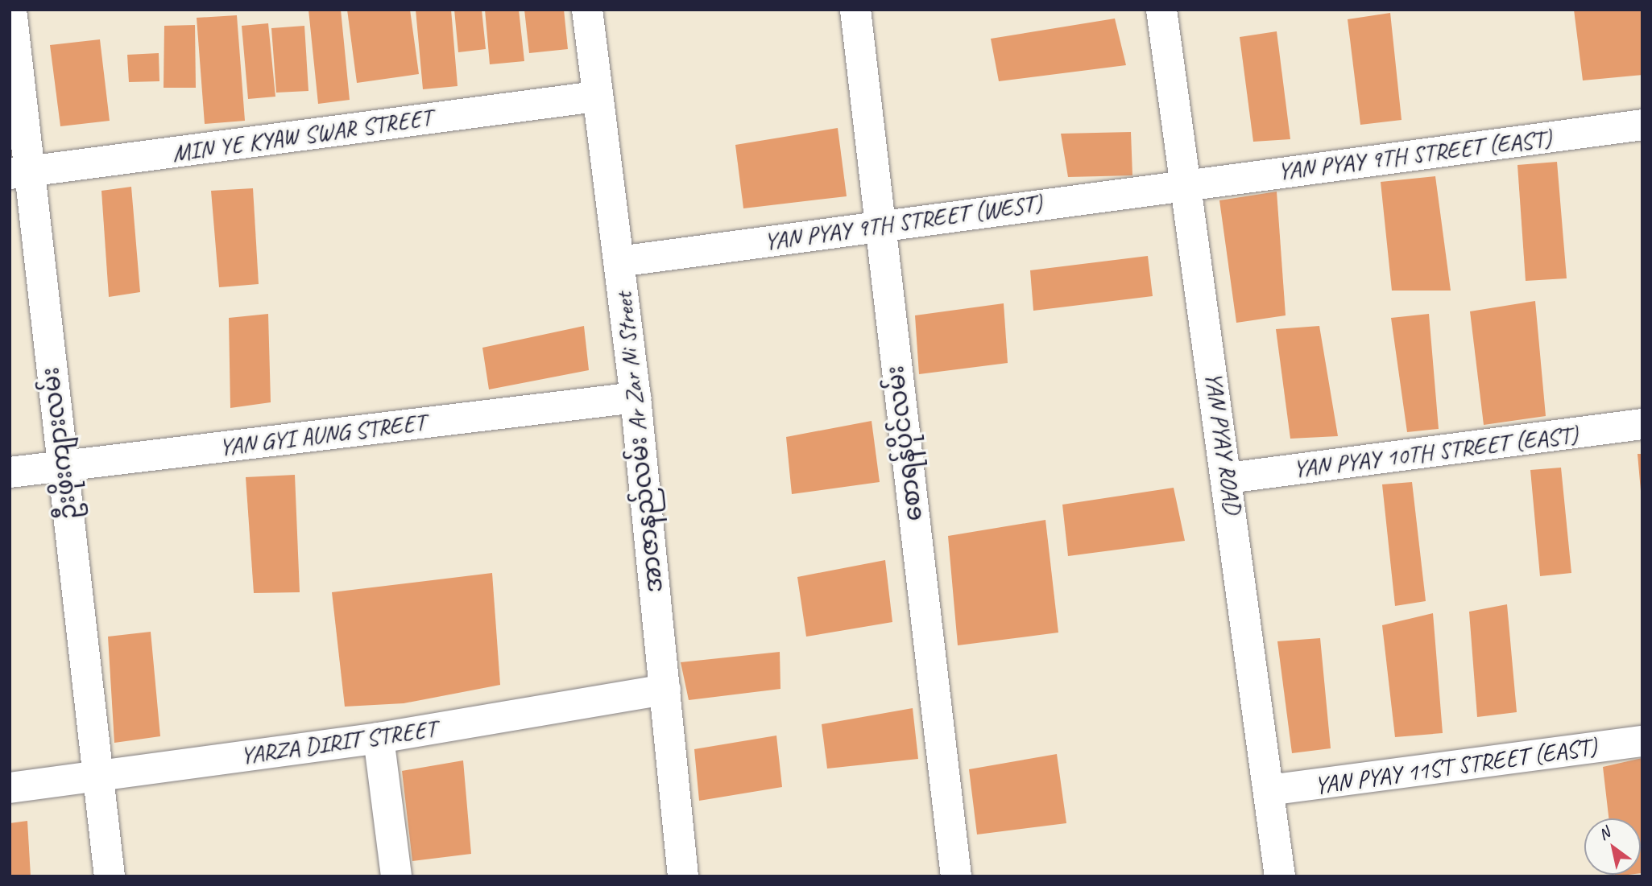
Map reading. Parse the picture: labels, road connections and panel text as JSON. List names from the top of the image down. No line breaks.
{"streets":{"street":["MIN YE KYAW SWAR STREET","YAN PYAY 9TH STREET (EAST)","YAN PYAY 9TH STREET (WEST)","YAN GYI AUNG STREET","အာဇာနည်လမ်း Ar Zar Ni Street","YAN PYAY ROAD","ဦးဖိုးကျားလမ်း","စောရန်ပိုင်လမ်း","YAN PYAY 10TH STREET (EAST)","YARZA DIRIT STREET","YAN PYAY 11ST STREET (EAST)"]},"crossings":[["MIN YE KYAW SWAR STREET","အာဇာနည်လမ်း Ar Zar Ni Street"],["MIN YE KYAW SWAR STREET","ဦးဖိုးကျားလမ်း"],["YAN PYAY 9TH STREET (EAST)","YAN PYAY 9TH STREET (WEST)"],["YAN PYAY 9TH STREET (EAST)","YAN PYAY ROAD"],["YAN PYAY 9TH STREET (WEST)","အာဇာနည်လမ်း Ar Zar Ni Street"],["YAN PYAY 9TH STREET (WEST)","YAN PYAY ROAD"],["YAN PYAY 9TH STREET (WEST)","စောရန်ပိုင်လမ်း"],["YAN GYI AUNG STREET","အာဇာနည်လမ်း Ar Zar Ni Street"],["YAN GYI AUNG STREET","ဦးဖိုးကျားလမ်း"],["အာဇာနည်လမ်း Ar Zar Ni Street","YARZA DIRIT STREET"],["YAN PYAY ROAD","YAN PYAY 10TH STREET (EAST)"],["YAN PYAY ROAD","YAN PYAY 11ST STREET (EAST)"],["ဦးဖိုးကျားလမ်း","YARZA DIRIT STREET"]],"north":"top left"}
